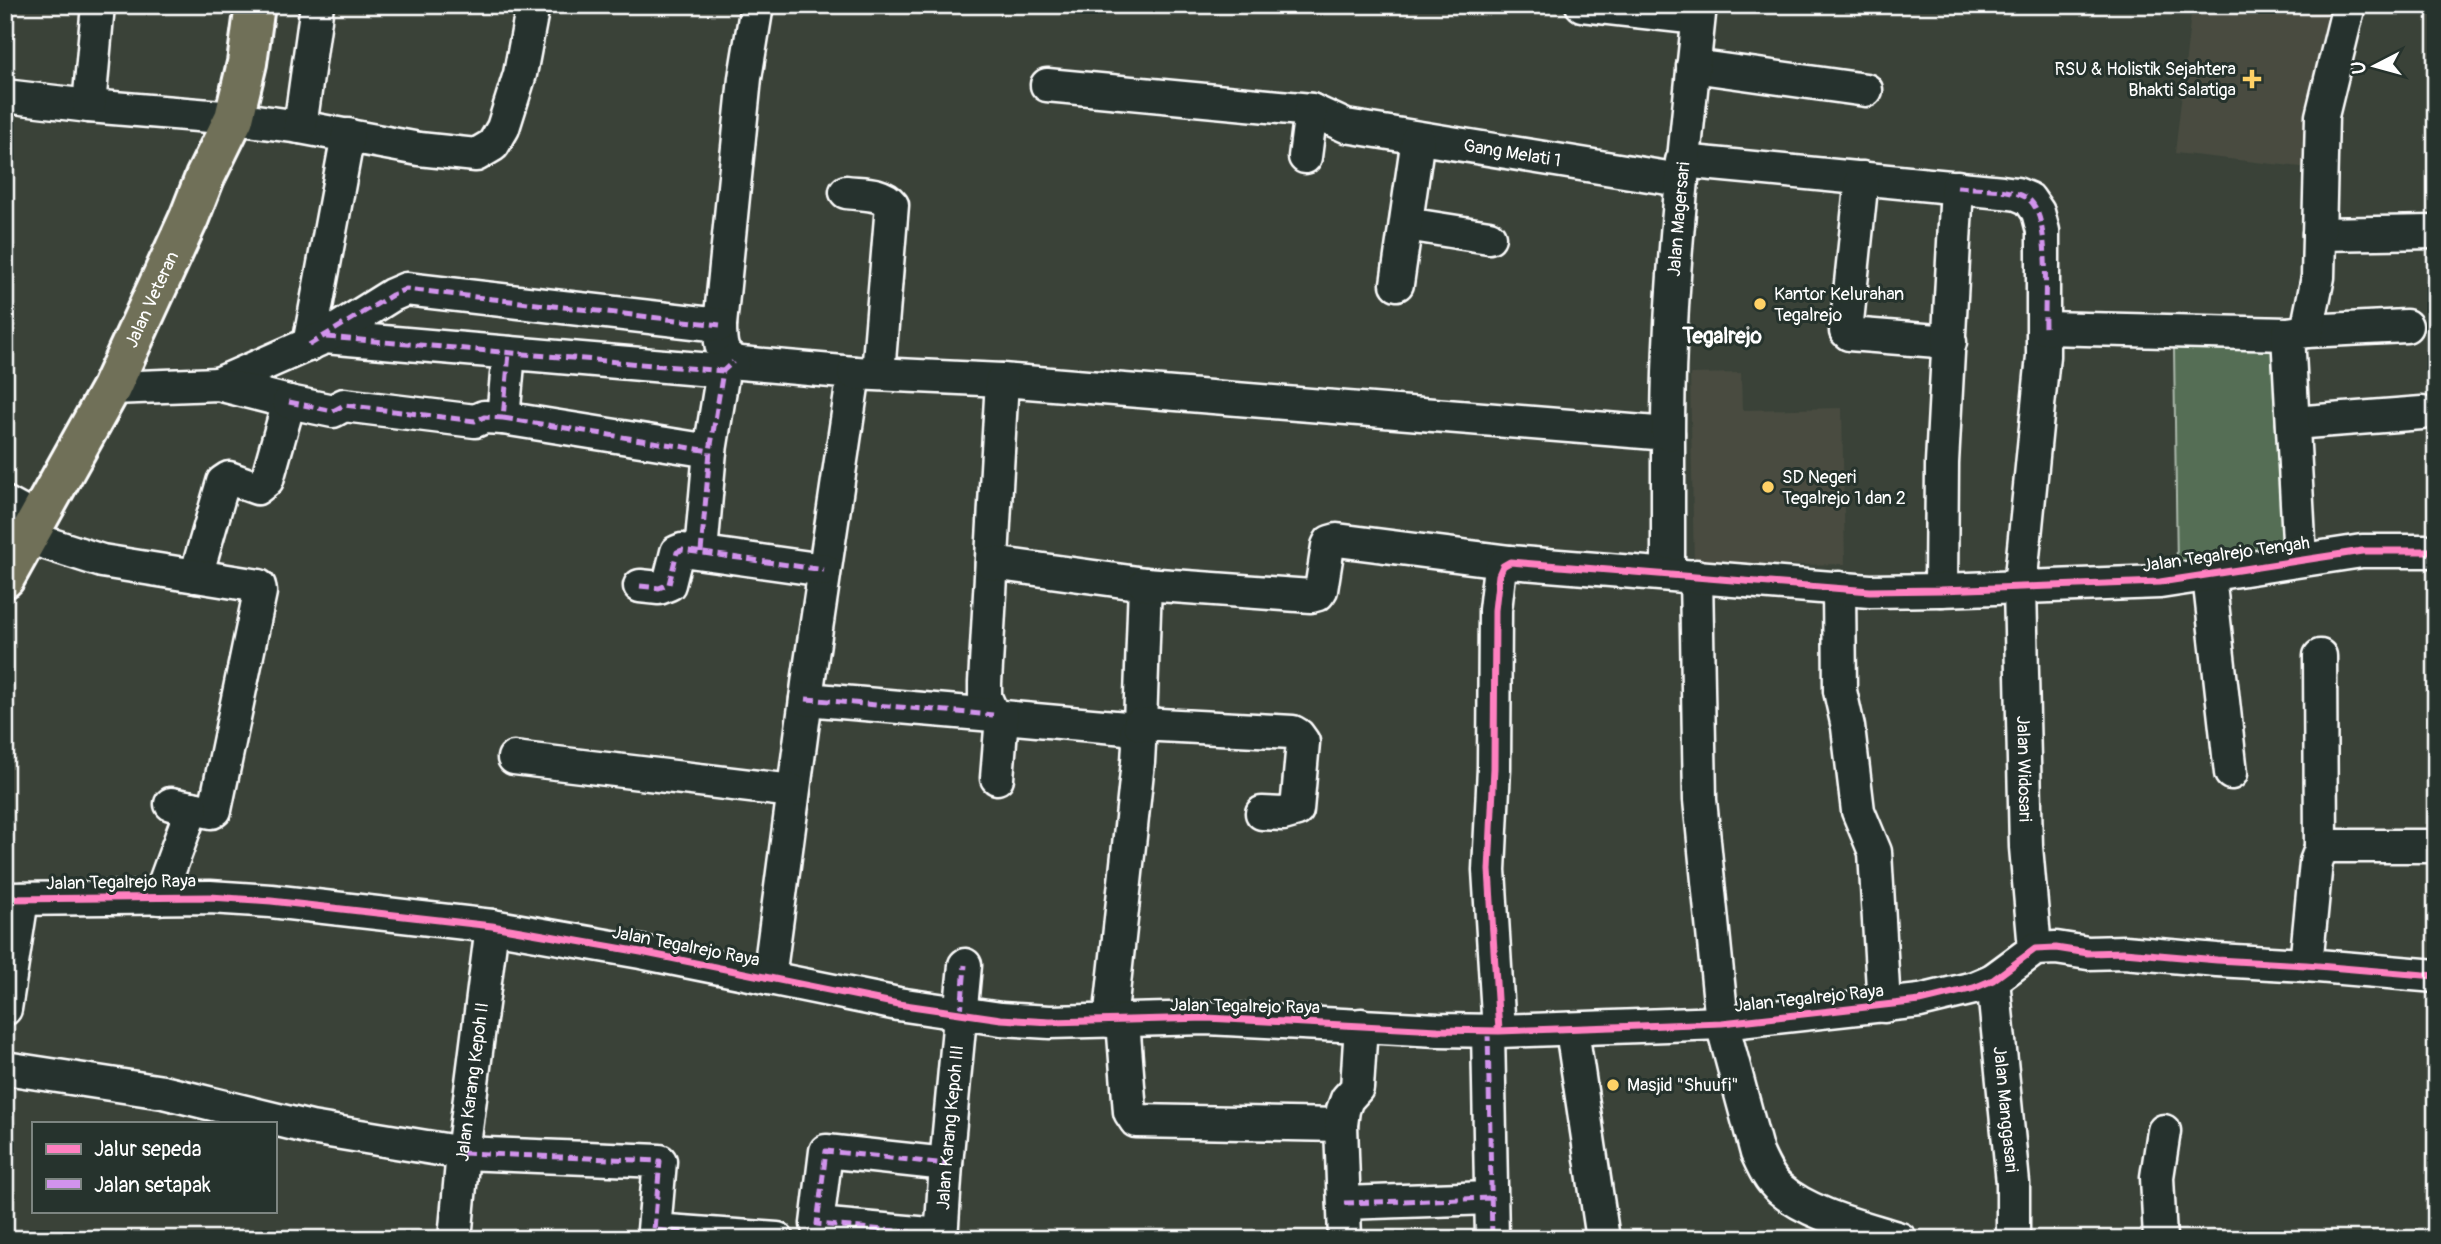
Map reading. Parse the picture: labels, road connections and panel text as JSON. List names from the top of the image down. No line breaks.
{"streets":{"main road":["Jalan Veteran"],"street":["Gang Melati 1","Jalan Magersari","Jalan Tegalrejo Tengah","Jalan Widosari","Jalan Tegalrejo Raya","Jalan Karang Kepoh II","Jalan Manggasari","Jalan Karang Kepoh III"]},"crossings":[["Gang Melati 1","Jalan Magersari"],["Gang Melati 1","Jalan Widosari"],["Jalan Magersari","Jalan Tegalrejo Tengah"],["Jalan Magersari","Jalan Tegalrejo Raya"],["Jalan Tegalrejo Tengah","Jalan Widosari"],["Jalan Widosari","Jalan Tegalrejo Raya"],["Jalan Tegalrejo Raya","Jalan Karang Kepoh II"],["Jalan Tegalrejo Raya","Jalan Manggasari"],["Jalan Tegalrejo Raya","Jalan Karang Kepoh III"]],"districts":["Tegalrejo"],"places":{"health":["RSU & Holistik Sejahtera Bhakti Salatiga"],"other":["Kantor Kelurahan Tegalrejo","SD Negeri Tegalrejo 1 dan 2","Masjid \"Shuufi\""]},"legend":["Jalur sepeda","Jalan setapak"],"north":"left"}
